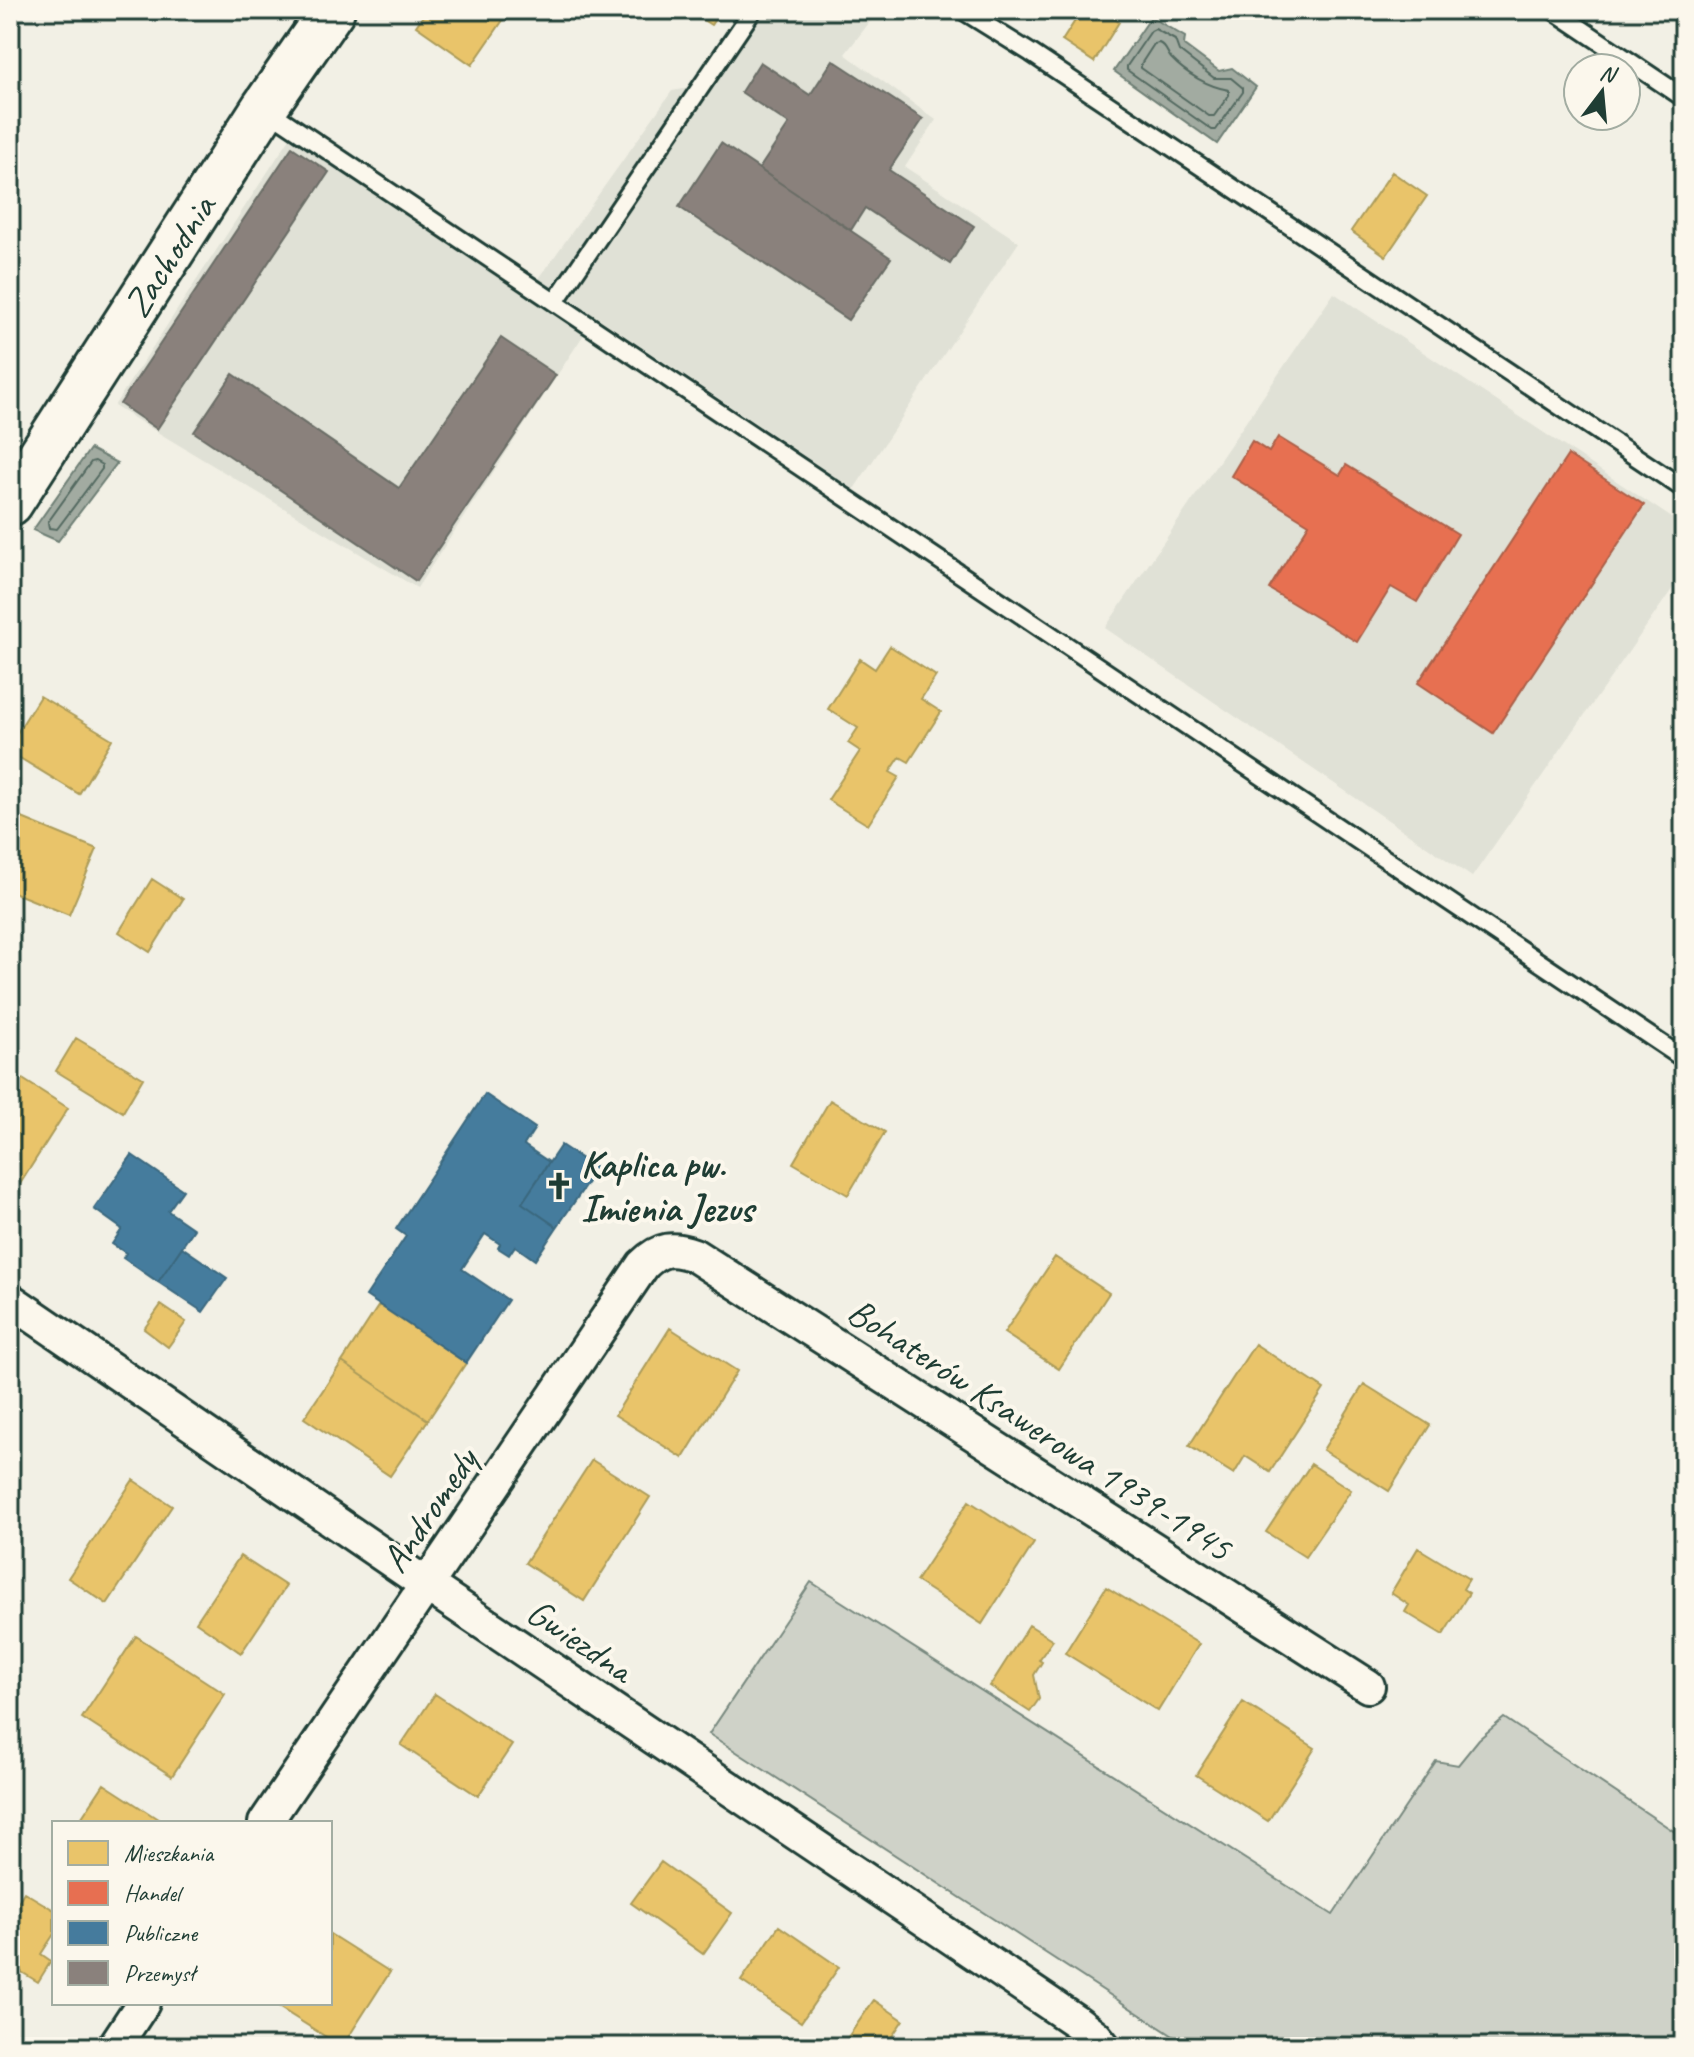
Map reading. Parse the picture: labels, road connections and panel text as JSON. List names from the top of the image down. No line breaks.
{"streets":{"street":["Zachodnia","Bohaterów Ksawerowa 1939-1945","Andromedy","Gwiezdna"]},"crossings":[["Bohaterów Ksawerowa 1939-1945","Andromedy"],["Andromedy","Gwiezdna"]],"places":{"church":["Kaplica pw. Imienia Jezus"]},"legend":["Mieszkania","Handel","Publiczne","Przemysł"],"north":"top"}
